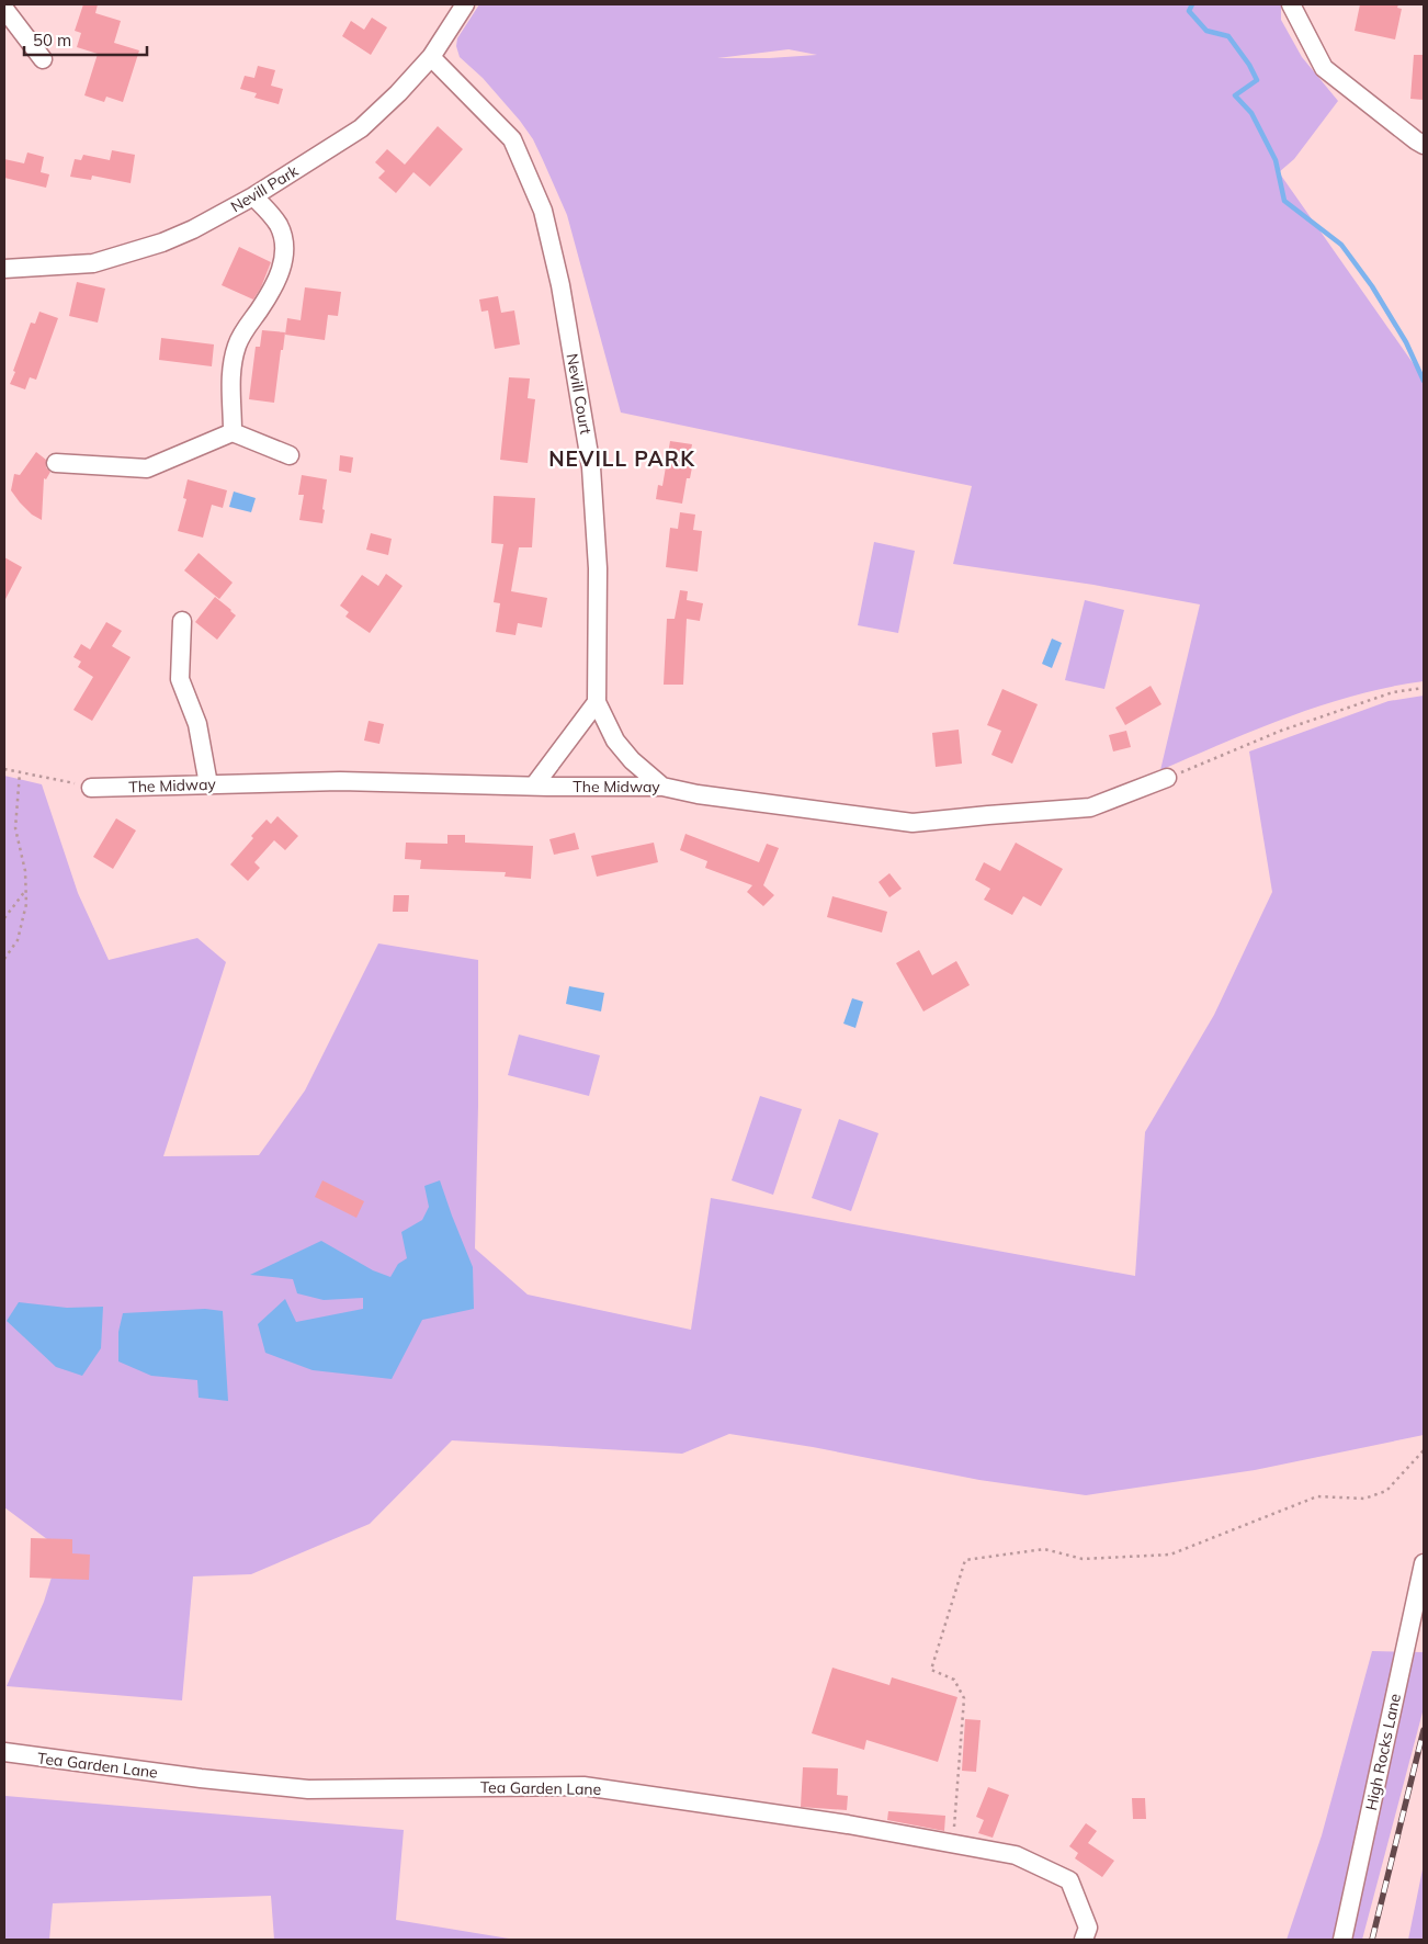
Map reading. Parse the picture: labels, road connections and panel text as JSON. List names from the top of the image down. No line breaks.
{"streets":{"street":["Nevill Park","Nevill Court","The Midway","High Rocks Lane","Tea Garden Lane"]},"crossings":[["Nevill Park","Nevill Court"]],"districts":["NEVILL PARK"],"scale_bar":"50 m"}
